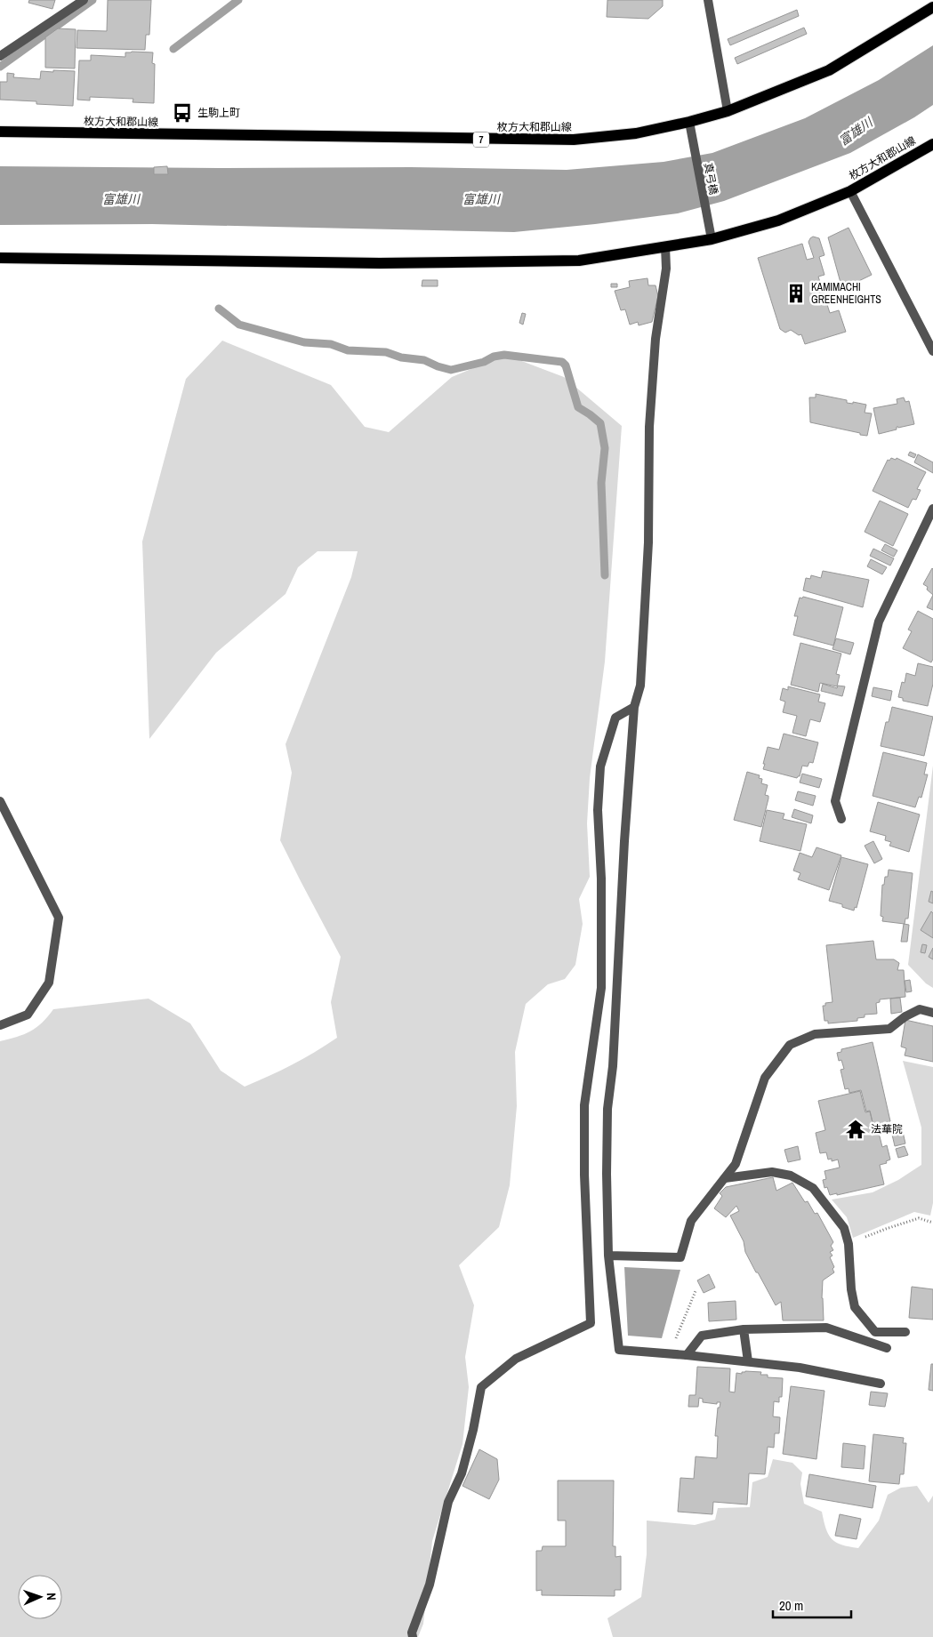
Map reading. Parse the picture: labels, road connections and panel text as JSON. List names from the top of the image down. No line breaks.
{"streets":{"main road":["枚方大和郡山線","7"],"street":["真弓橋"]},"crossings":[["枚方大和郡山線","真弓橋"]],"water":["富雄川"],"places":{"bus stop":["生駒上町"],"building":["KAMIMACHI GREENHEIGHTS"],"temple":["法華院"]},"scale_bar":"20 m","north":"right"}
